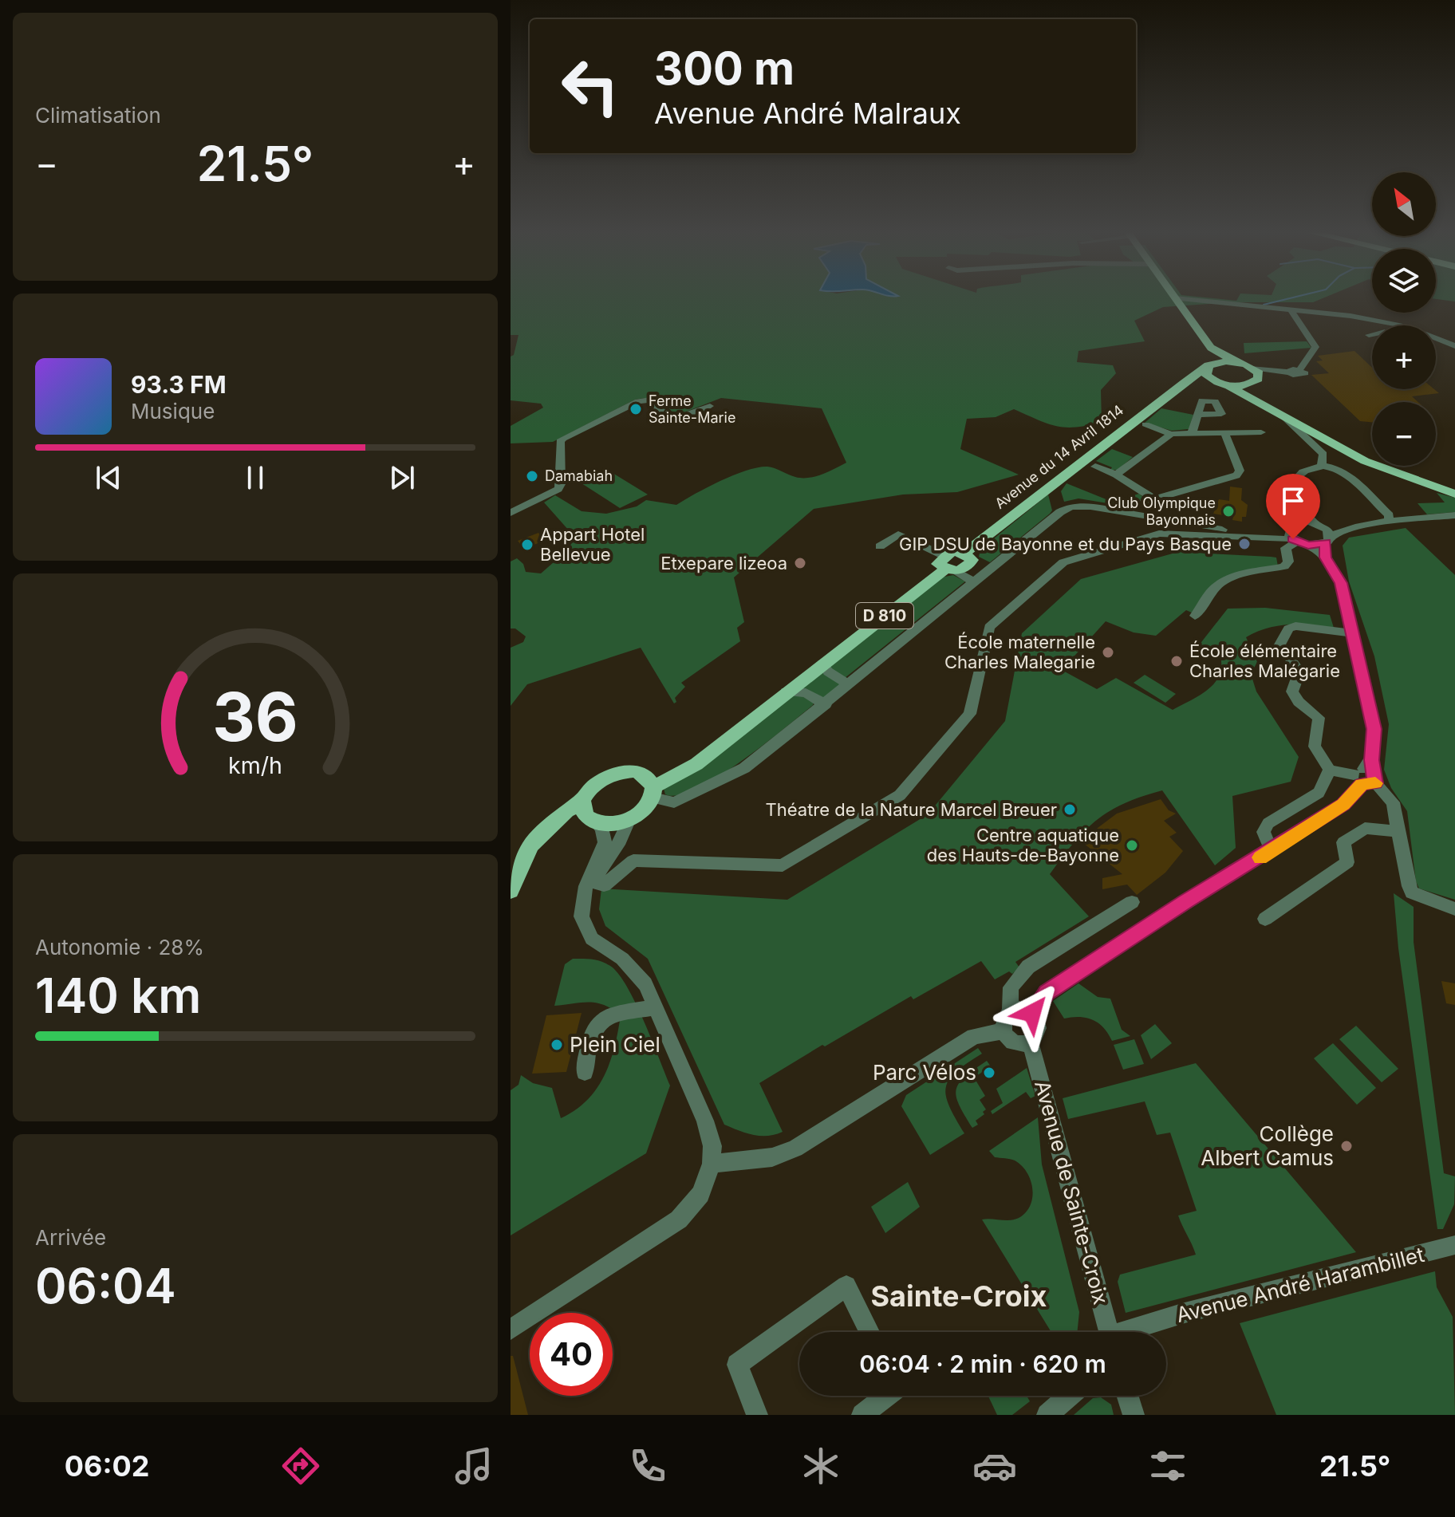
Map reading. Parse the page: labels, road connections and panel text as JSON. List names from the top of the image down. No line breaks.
{"streets":{"main road":["Avenue du 14 Avril 1814","D 810"],"street":["Avenue de Sainte-Croix","Avenue André Harambillet"]},"districts":["Sainte-Croix"],"places":["Ferme Sainte-Marie","Damabiah","Club Olympique Bayonnais","GIP DSU de Bayonne et du Pays Basque","Appart Hotel Bellevue","Etxepare lizeoa","École maternelle Charles Malegarie","École élémentaire Charles Malégarie","Théatre de la Nature Marcel Breuer","Centre aquatique des Hauts-de-Bayonne","Plein Ciel","Parc Vélos","Collège Albert Camus"],"north":"top left","page":{"tile":["Climatisation",["Autonomie · 28%","140 km"],["Arrivée","06:04"]],"turn":["300 m","Avenue André Malraux"],"heat":["−","21.5°","+"],"map_buttons":["+","−"],"song":["93.3 FM","Musique"],"limit":"40","trip":"06:04 · 2 min · 620 m","tabs":["06:02","21.5°"],"gauge":["36","km/h"]}}
